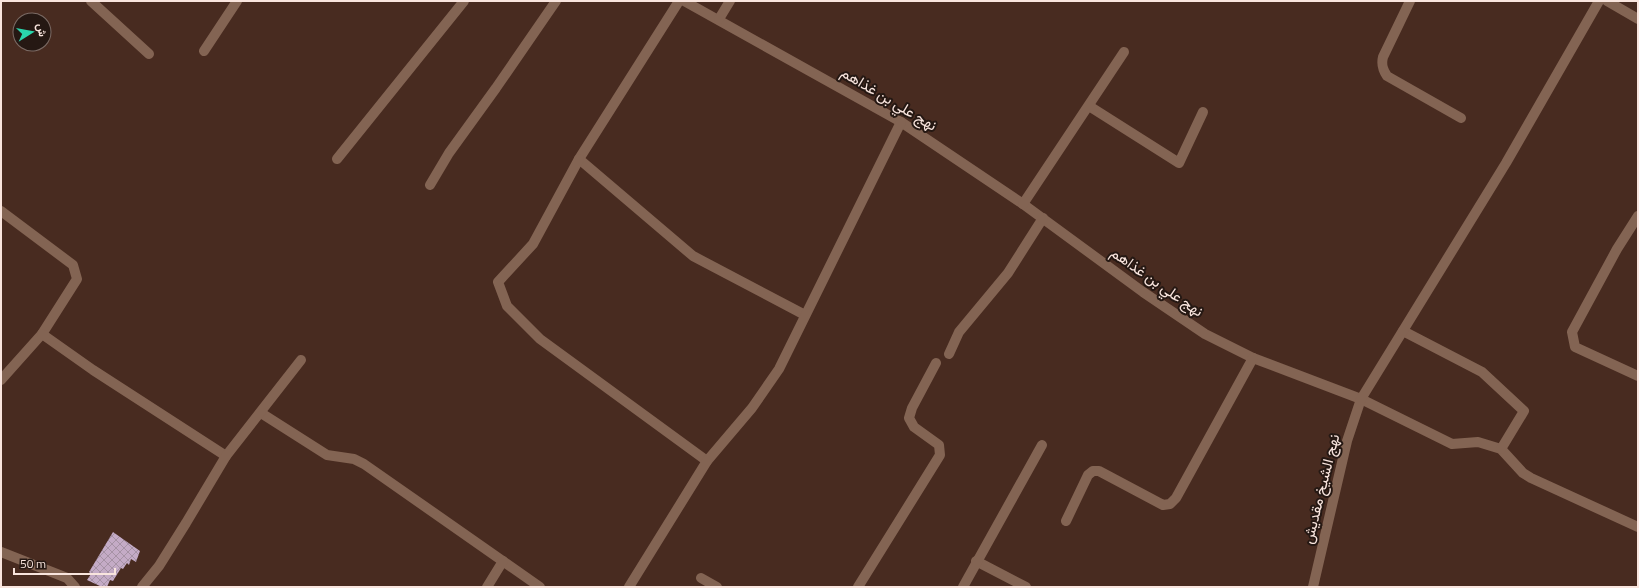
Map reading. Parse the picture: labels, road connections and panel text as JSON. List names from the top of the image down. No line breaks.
{"streets":{"street":["نهج علي بن غذاهم","نهج الشيخ مقديش"]},"crossings":[["نهج علي بن غذاهم","نهج الشيخ مقديش"]],"scale_bar":"50 m","north":"right"}
